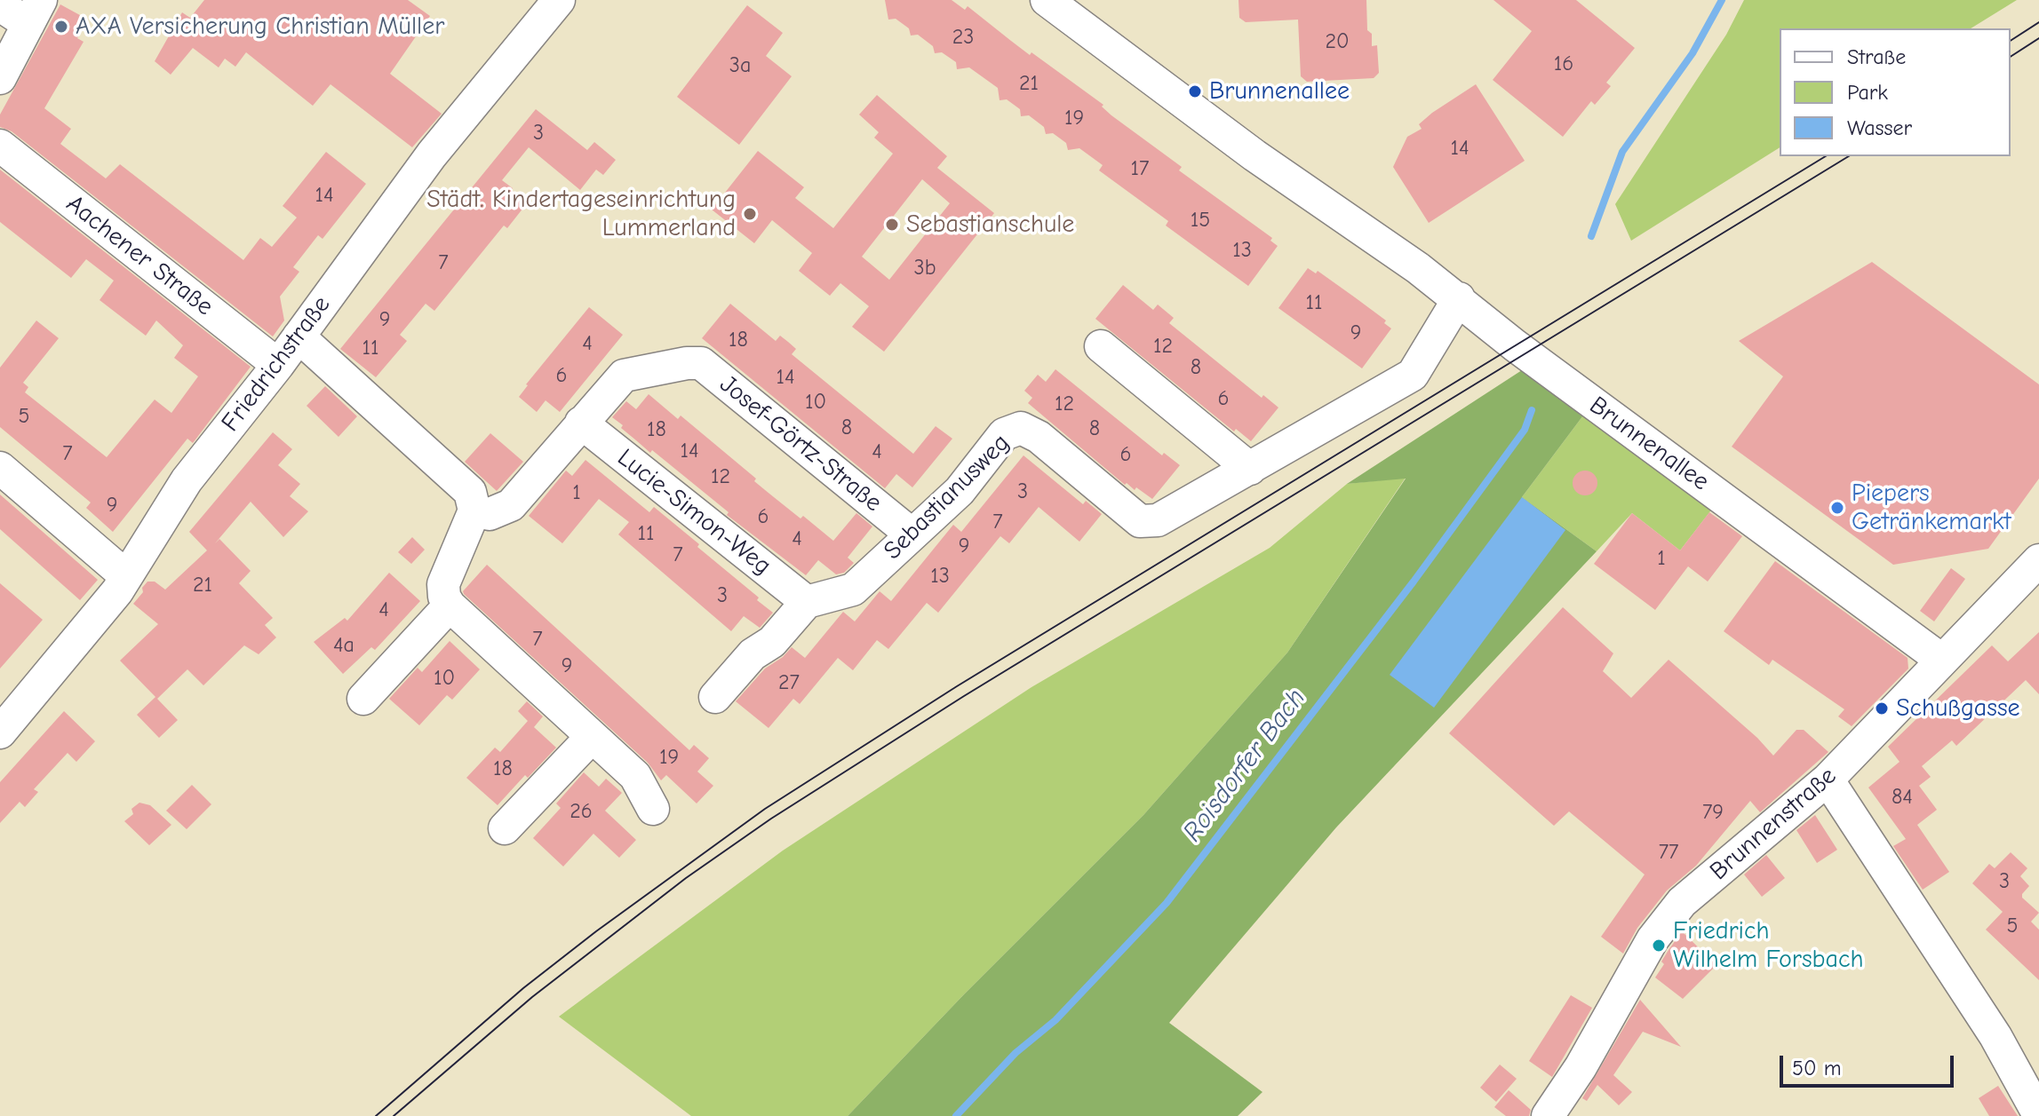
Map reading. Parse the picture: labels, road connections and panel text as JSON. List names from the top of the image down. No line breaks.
{"streets":{"street":["Aachener Straße","Friedrichstraße","Josef-Görtz-Straße","Brunnenallee","Sebastianusweg","Lucie-Simon-Weg","Brunnenstraße"]},"crossings":[["Aachener Straße","Friedrichstraße"],["Josef-Görtz-Straße","Sebastianusweg"],["Josef-Görtz-Straße","Lucie-Simon-Weg"],["Brunnenallee","Sebastianusweg"],["Brunnenallee","Brunnenstraße"],["Sebastianusweg","Lucie-Simon-Weg"]],"water":["Roisdorfer Bach"],"places":["AXA Versicherung Christian Müller","Brunnenallee","Städt. Kindertageseinrichtung Lummerland","Sebastianschule","Piepers Getränkemarkt","Schußgasse","Friedrich Wilhelm Forsbach"],"house_numbers":["23","20","16","3a","21","19","3","14","17","14","15","13","7","3b","11","9","9","18","4","12","11","8","6","14","6","10","12","5","8","8","18","14","4","7","6","12","3","1","9","6","7","11","4","9","7","1","13","21","3","4","7","4a","9","10","27","19","18","84","26","79","77","3","5"],"legend":["Straße","Park","Wasser"],"scale_bar":"50 m"}
